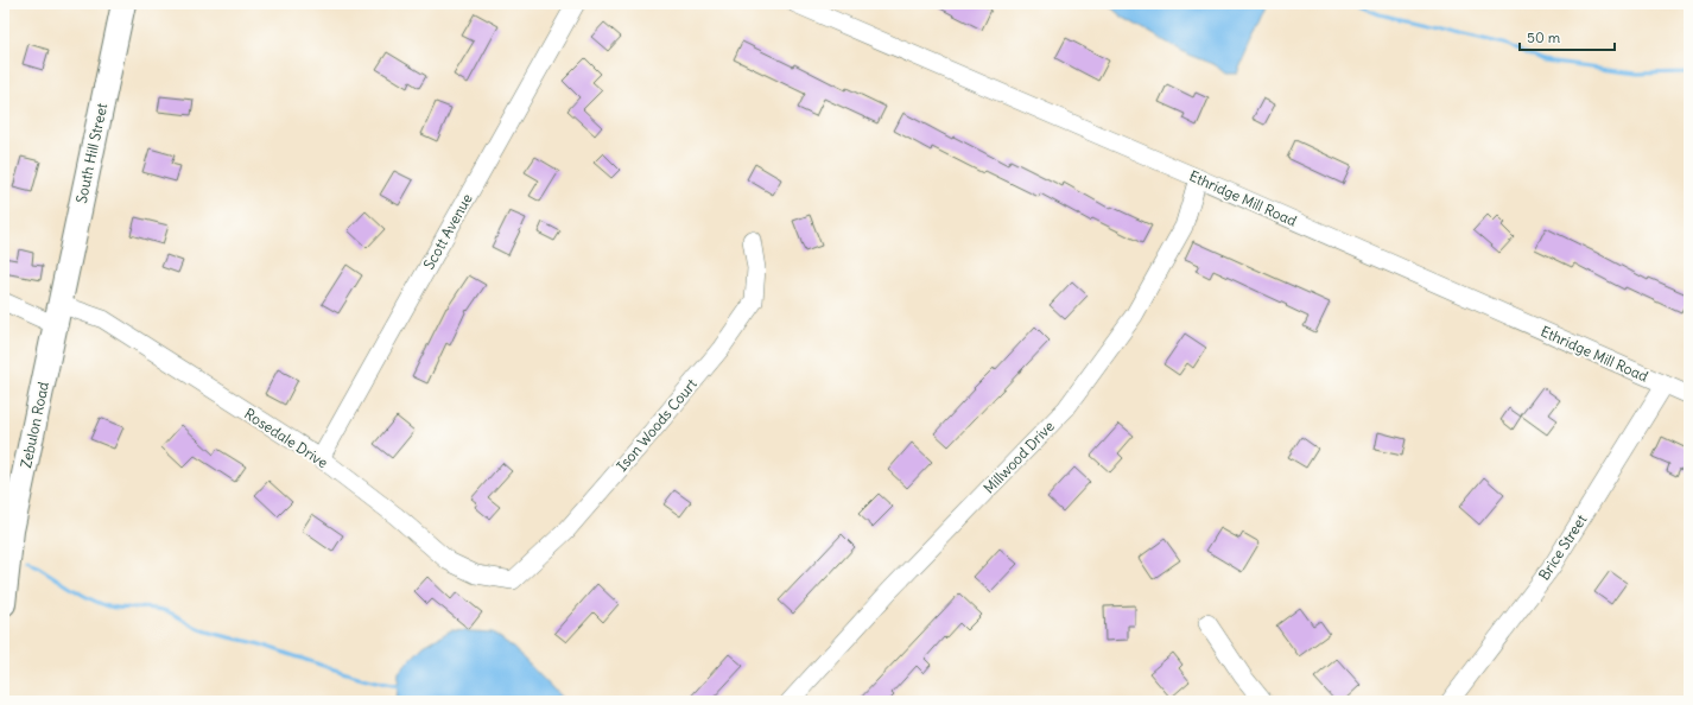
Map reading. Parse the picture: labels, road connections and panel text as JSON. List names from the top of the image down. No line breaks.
{"streets":{"main road":["South Hill Street","Zebulon Road"],"street":["Ethridge Mill Road","Scott Avenue","Ison Woods Court","Rosedale Drive","Millwood Drive","Brice Street"]},"crossings":[["South Hill Street","Zebulon Road"],["South Hill Street","Rosedale Drive"],["Ethridge Mill Road","Millwood Drive"],["Ethridge Mill Road","Brice Street"],["Scott Avenue","Rosedale Drive"],["Zebulon Road","Rosedale Drive"],["Ison Woods Court","Rosedale Drive"]],"scale_bar":"50 m"}
